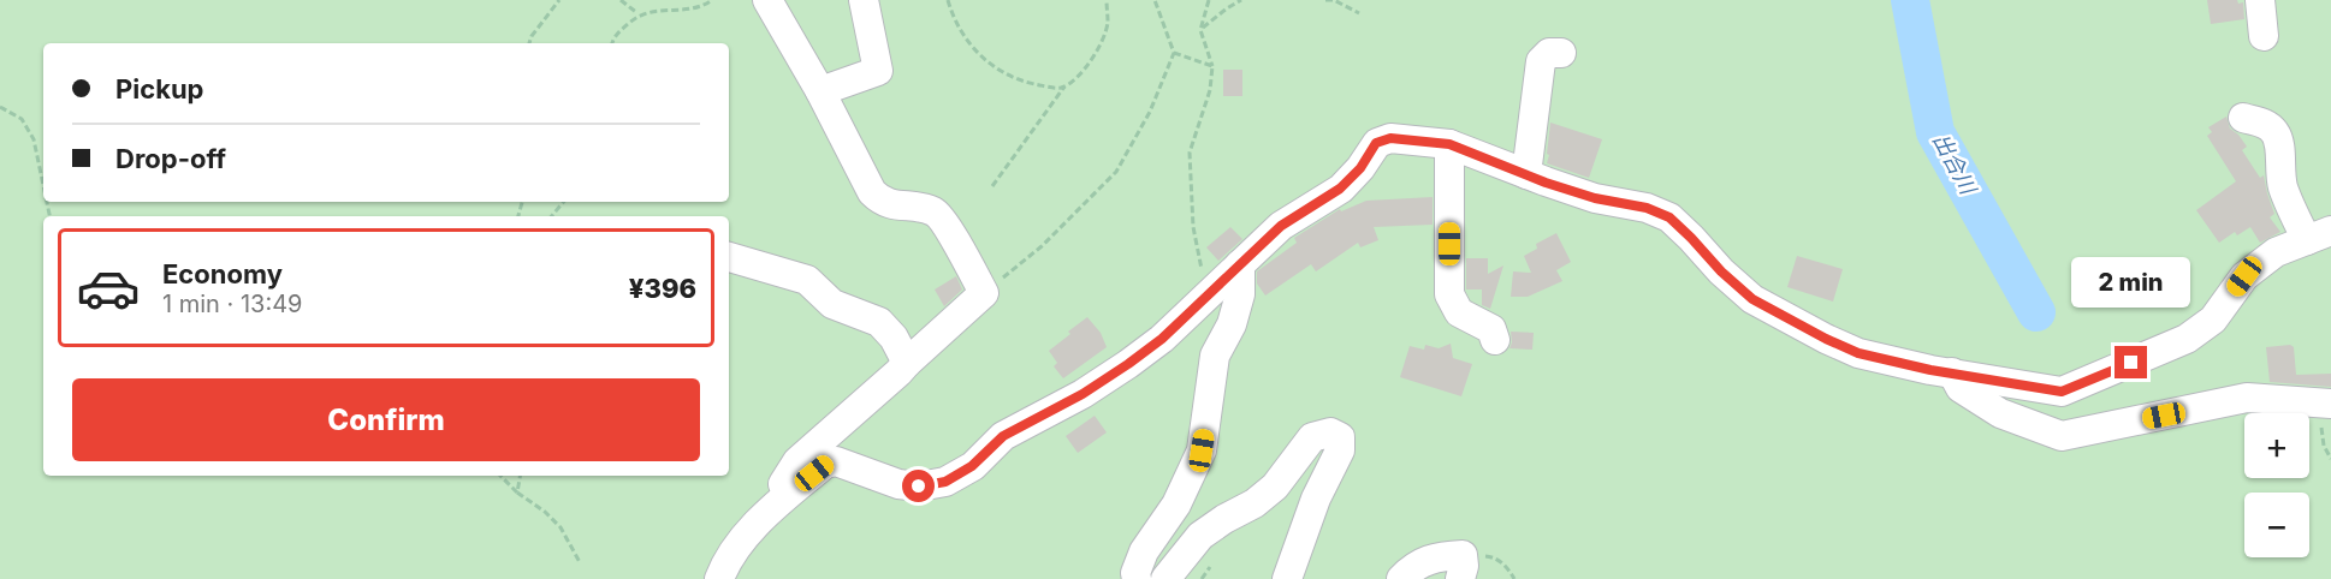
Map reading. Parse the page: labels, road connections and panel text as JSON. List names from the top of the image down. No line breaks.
{"water":["出合川"],"page":{"banner":["Pickup","Drop-off"],"list":[{"name":"Economy","note":"1 min · 13:49","value":"¥396"}],"bubble":"2 min","buttons":"Confirm","map_buttons":["+","−"]}}
